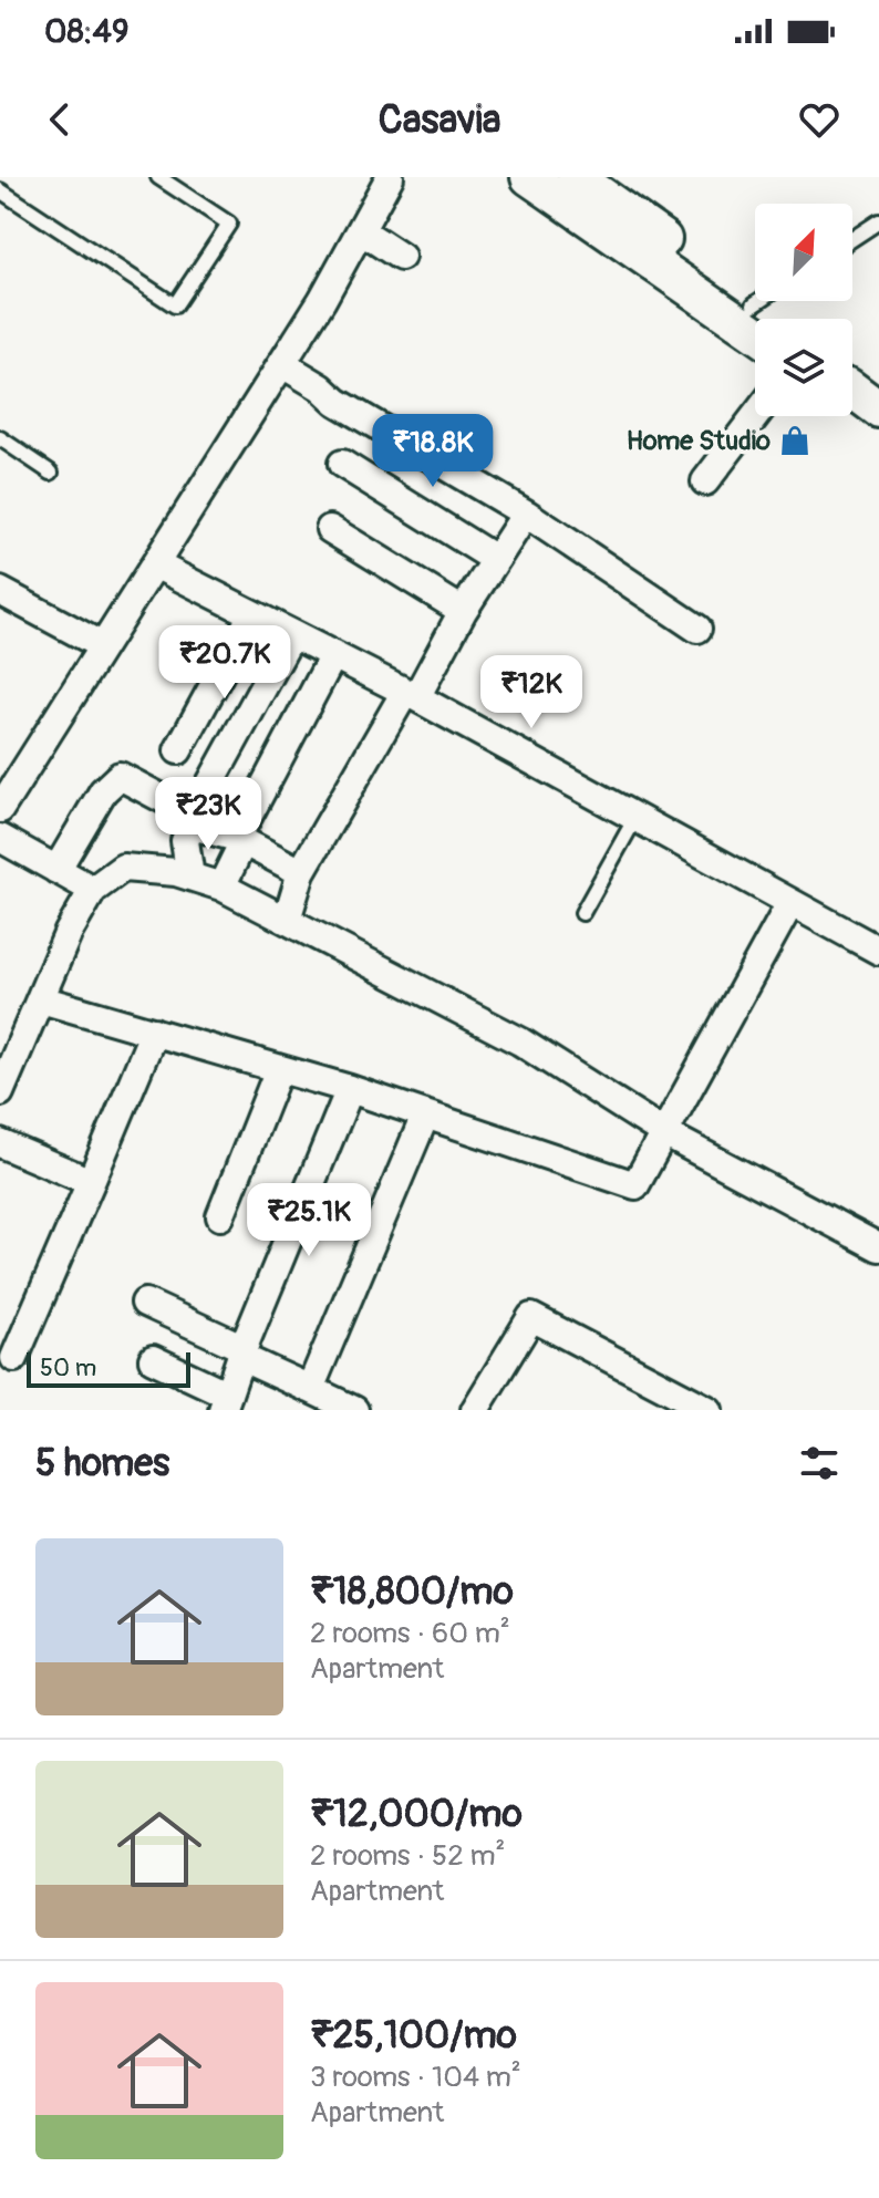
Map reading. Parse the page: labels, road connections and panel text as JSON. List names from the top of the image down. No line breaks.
{"places":{"shop":["Home Studio"]},"scale_bar":"50 m","north":"top right","page":{"status":"08:49","header":"Casavia","price":["₹18.8K","₹20.7K","₹12K","₹23K","₹25.1K"],"scale":"50 m","heading":"5 homes","list":[{"name":"₹18,800/mo","note":"2 rooms · 60 m² · Apartment"},{"name":"₹12,000/mo","note":"2 rooms · 52 m² · Apartment"},{"name":"₹25,100/mo","note":"3 rooms · 104 m² · Apartment"}]}}
